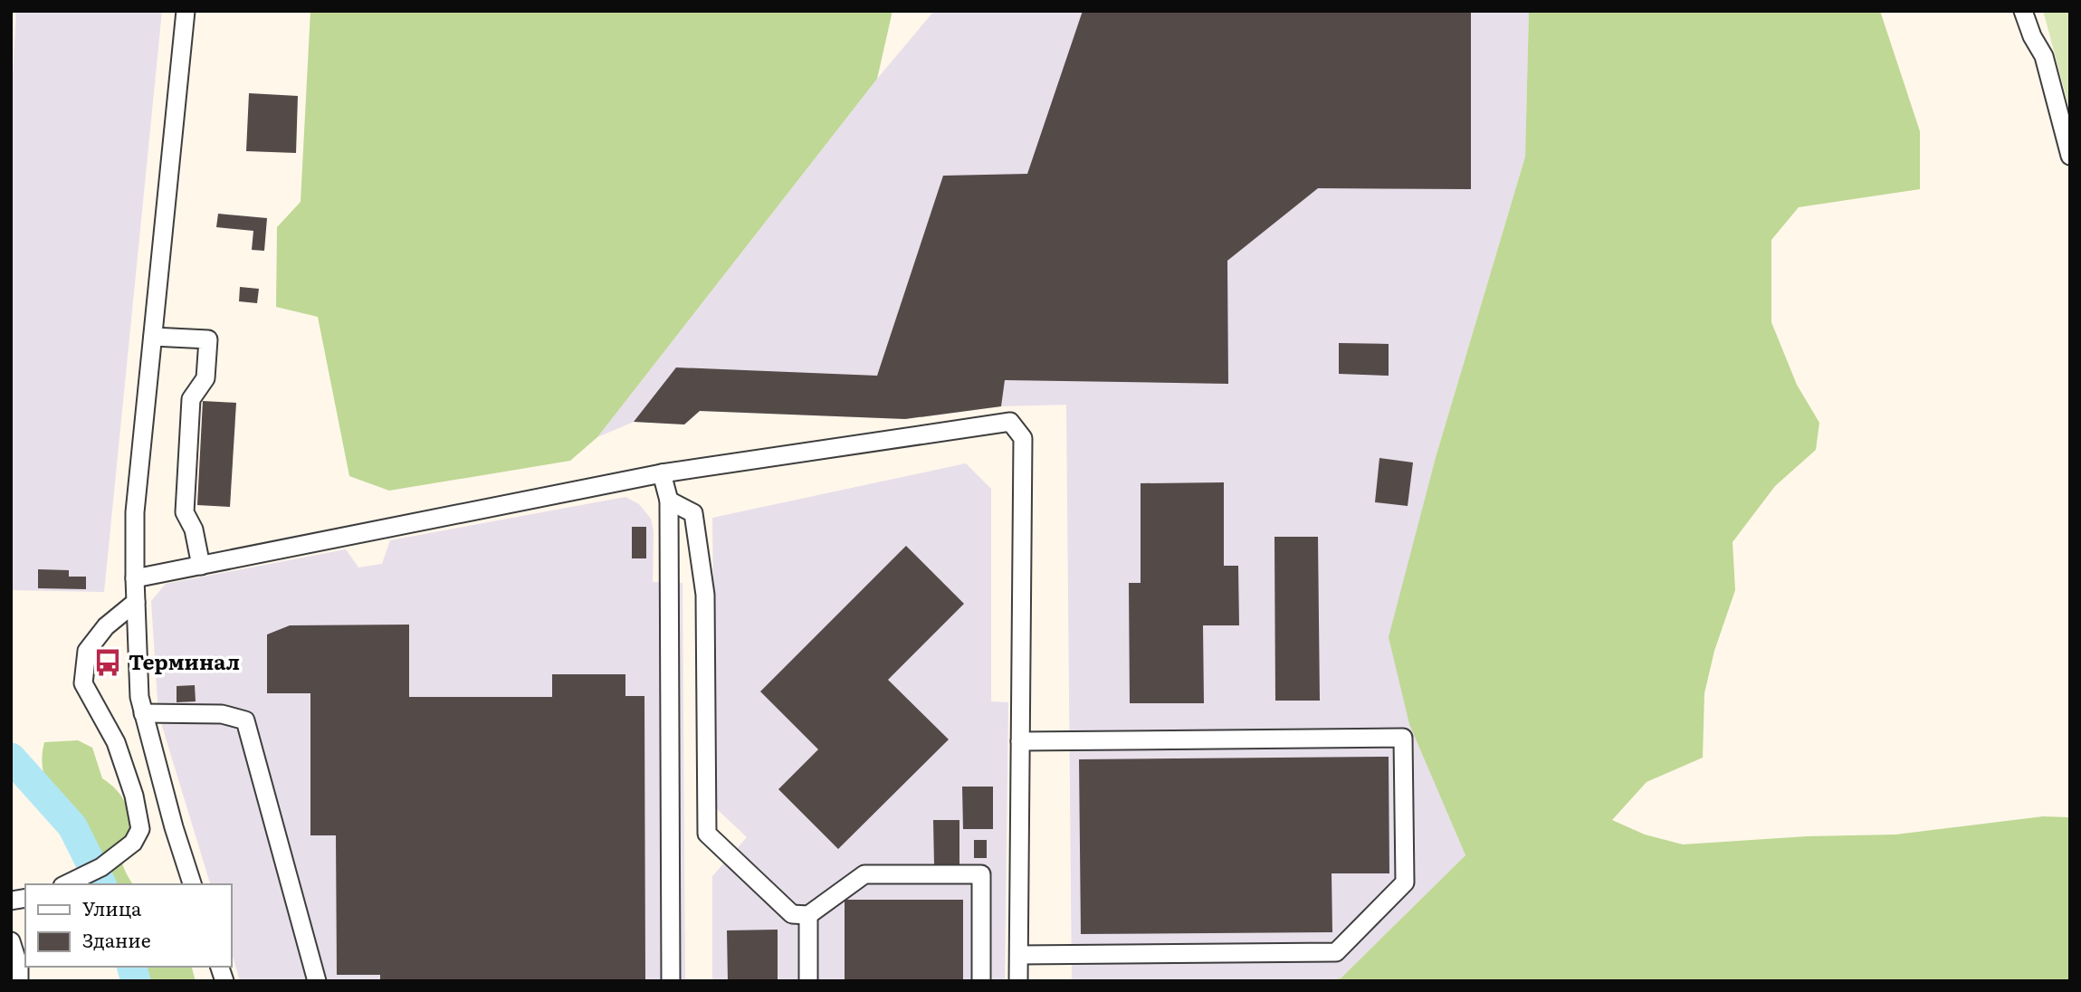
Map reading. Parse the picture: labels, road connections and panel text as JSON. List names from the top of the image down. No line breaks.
{"places":{"bus stop":["Терминал"]},"legend":["Улица","Здание"]}
